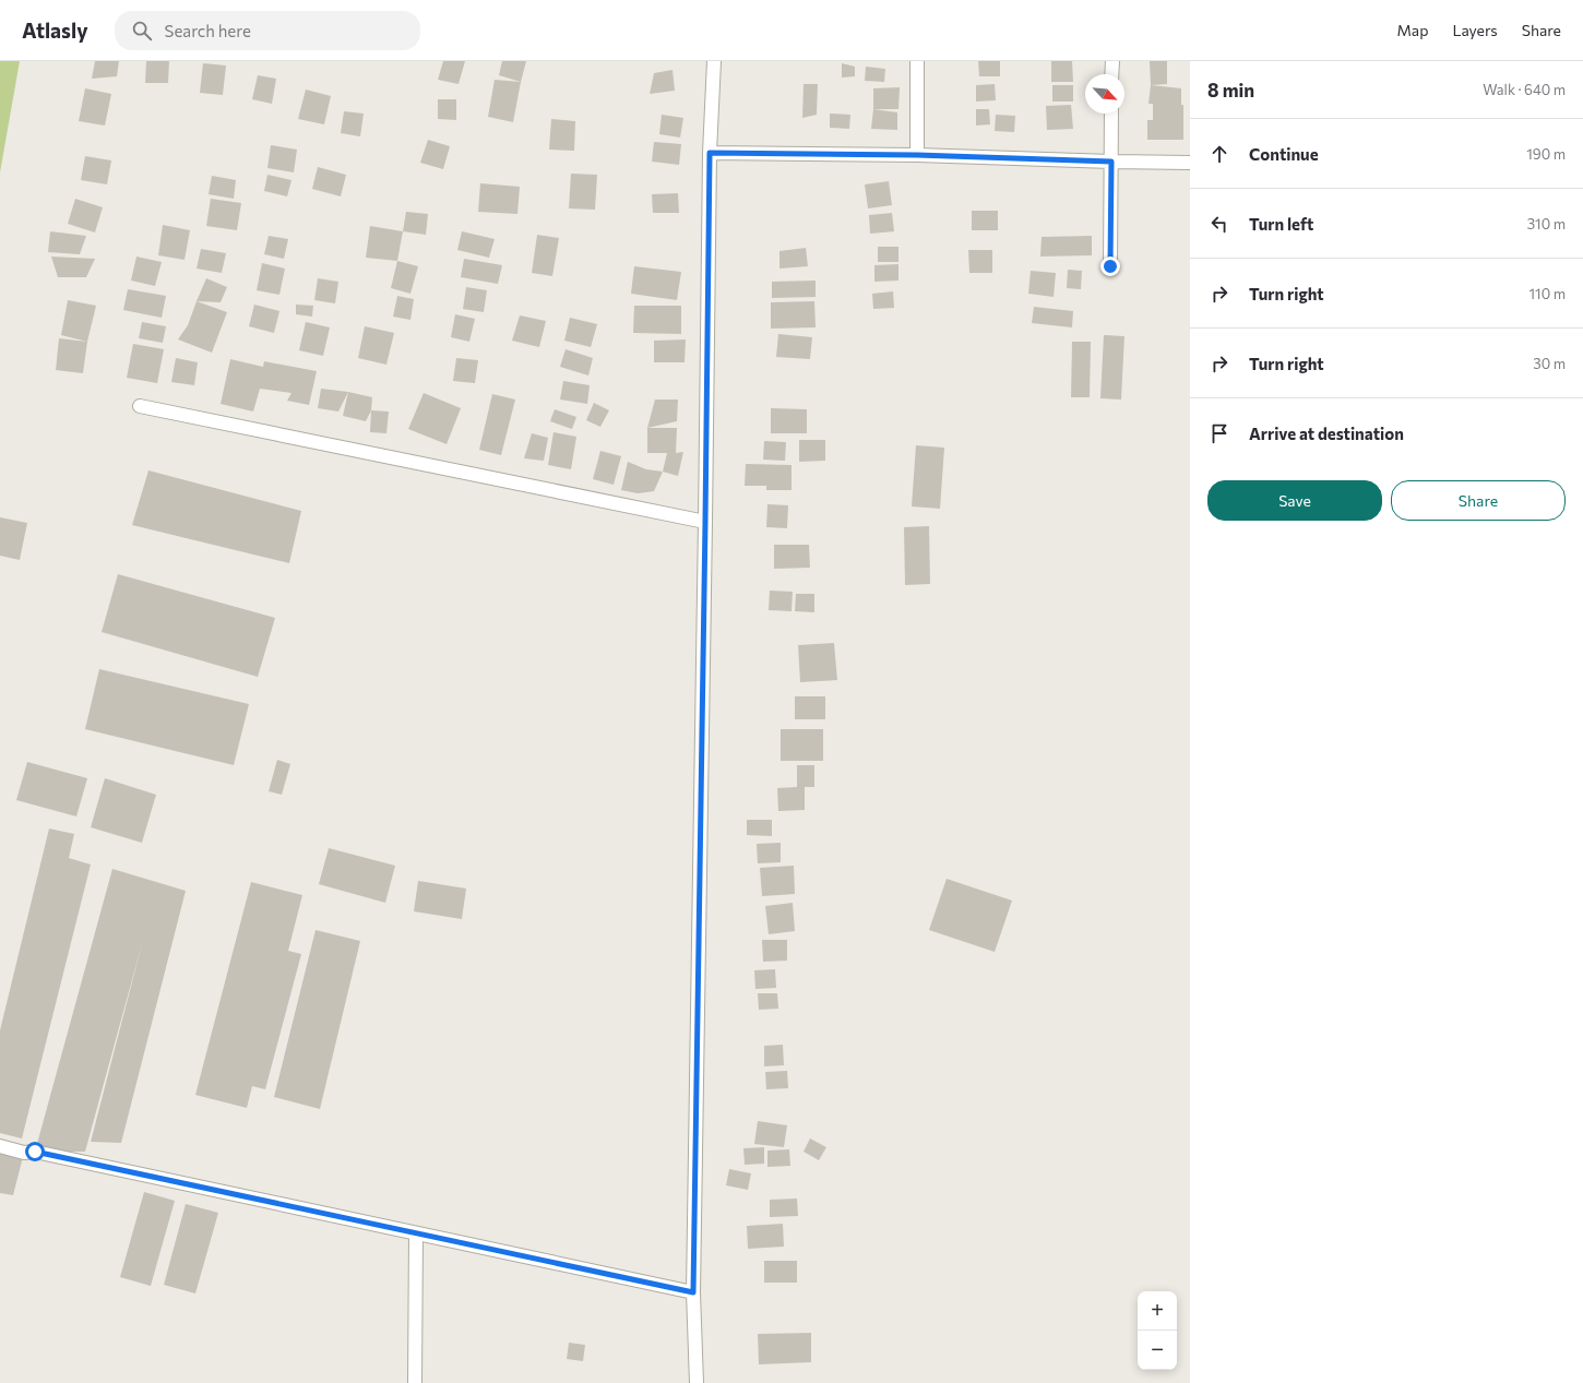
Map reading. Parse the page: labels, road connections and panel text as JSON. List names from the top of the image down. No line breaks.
{"north":"bottom right","page":{"header":"Atlasly","search":"Search here","nav":["Map","Layers","Share"],"heading":["8 min","Walk · 640 m"],"list":[["Continue","190 m"],["Turn left","310 m"],["Turn right","110 m"],["Turn right","30 m"],"Arrive at destination"],"buttons":["Save","Share"],"map_buttons":["+","−"]}}
